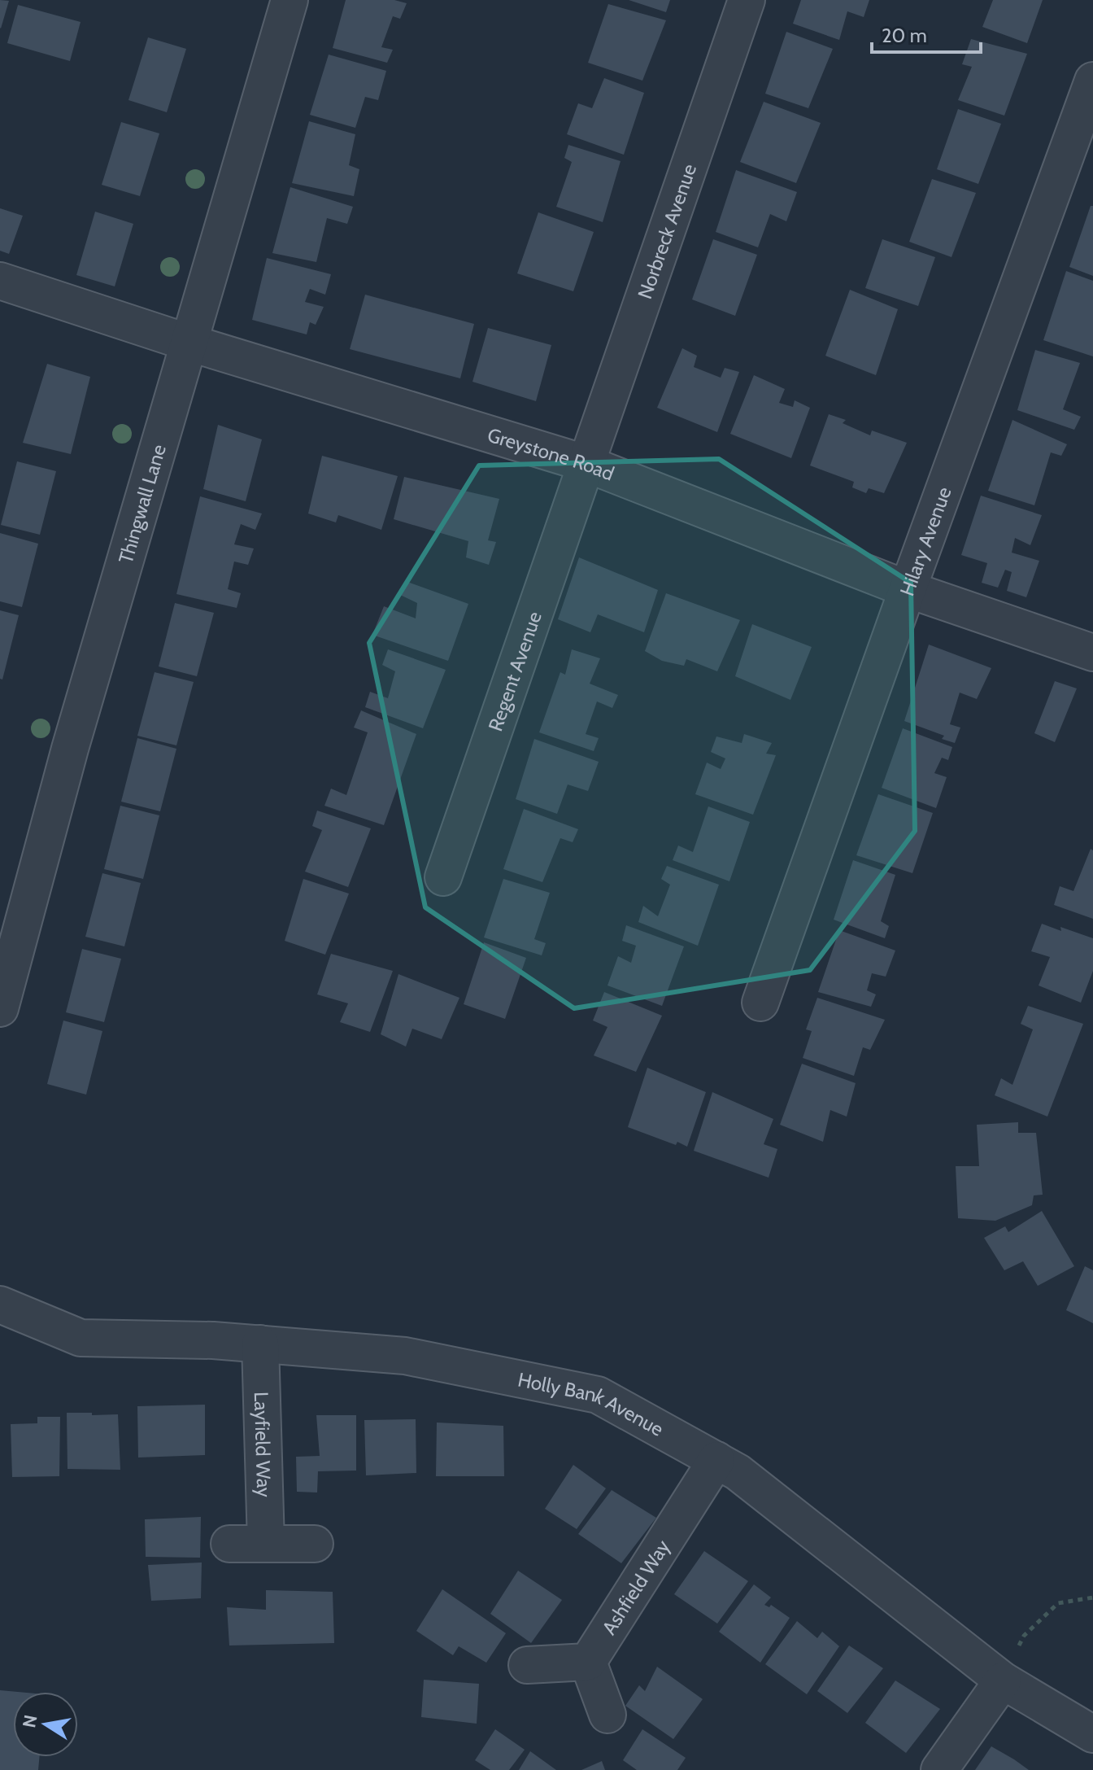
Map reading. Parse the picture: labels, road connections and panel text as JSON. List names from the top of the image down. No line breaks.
{"streets":{"street":["Norbreck Avenue","Greystone Road","Thingwall Lane","Hilary Avenue","Regent Avenue","Holly Bank Avenue","Layfield Way","Ashfield Way"]},"crossings":[["Norbreck Avenue","Greystone Road"],["Norbreck Avenue","Regent Avenue"],["Greystone Road","Thingwall Lane"],["Greystone Road","Hilary Avenue"],["Greystone Road","Regent Avenue"],["Holly Bank Avenue","Layfield Way"],["Holly Bank Avenue","Ashfield Way"]],"scale_bar":"20 m","north":"left"}
